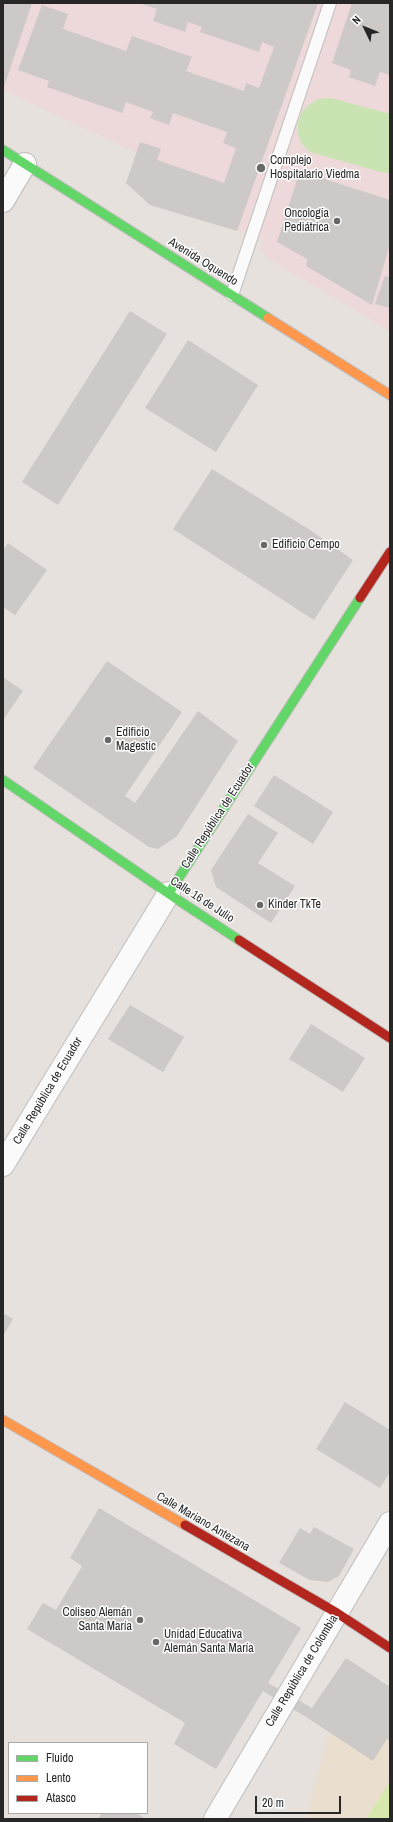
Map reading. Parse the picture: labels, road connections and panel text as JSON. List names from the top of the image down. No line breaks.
{"streets":{"main road":["Avenida Oquendo","Calle República de Ecuador","Calle 16 de Julio","Calle Mariano Antezana"],"street":["Calle República de Colombia"]},"crossings":[["Calle República de Ecuador","Calle 16 de Julio"],["Calle Mariano Antezana","Calle República de Colombia"]],"places":["Complejo Hospitalario Viedma","Oncología Pediátrica","Edificio Cempo","Edificio Magestic","Kinder TkTe","Coliseo Alemán Santa María","Unidad Educativa Alemán Santa María"],"legend":["Fluido","Lento","Atasco"],"scale_bar":"20 m","north":"top left"}
